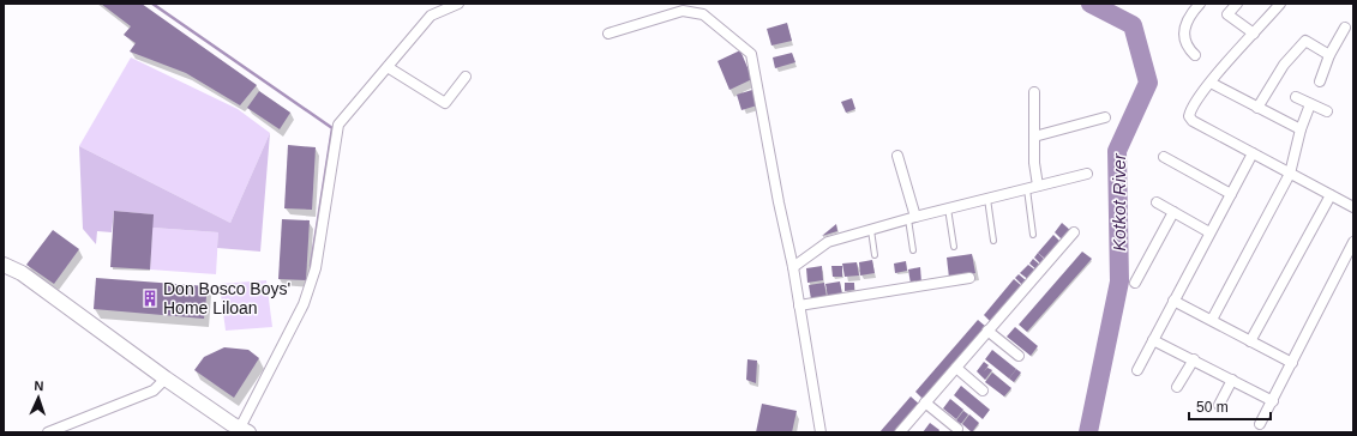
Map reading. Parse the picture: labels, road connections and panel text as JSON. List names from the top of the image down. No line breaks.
{"water":["Kotkot River"],"places":{"building":["Don Bosco Boys' Home Liloan"]},"scale_bar":"50 m","north":"top"}
